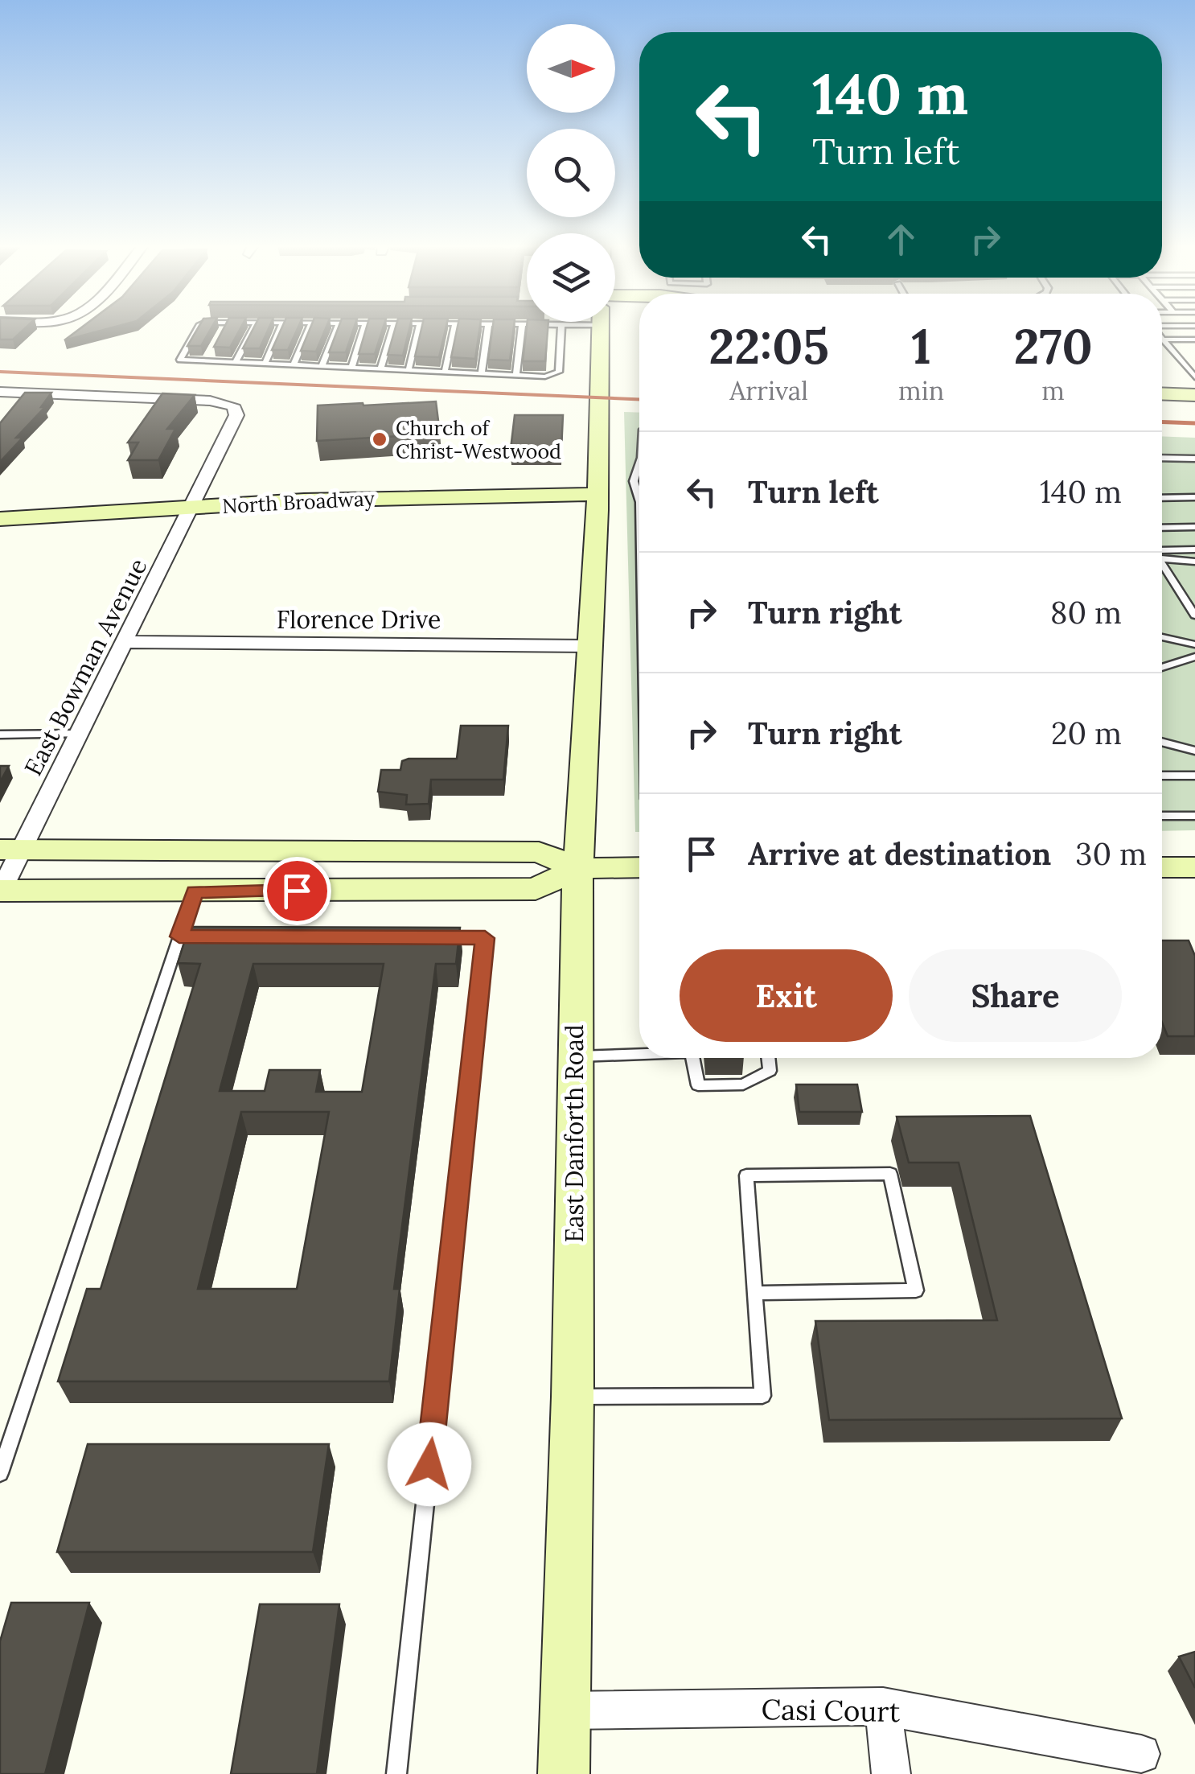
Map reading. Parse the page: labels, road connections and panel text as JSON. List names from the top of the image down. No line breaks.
{"streets":{"main road":["North Broadway","East Danforth Road"],"street":["Florence Drive","East Bowman Avenue","Casi Court"]},"crossings":[["North Broadway","East Bowman Avenue"],["North Broadway","East Danforth Road"],["Florence Drive","East Bowman Avenue"],["Florence Drive","East Danforth Road"],["East Danforth Road","Casi Court"]],"places":["Church of Christ-Westwood"],"north":"right","page":{"turn":["140 m","Turn left"],"eta":["22:05","Arrival","1","min","270","m"],"list":[{"name":"Turn left","value":"140 m"},{"name":"Turn right","value":"80 m"},{"name":"Turn right","value":"20 m"},{"name":"Arrive at destination","value":"30 m"}],"buttons":["Exit","Share"]}}
